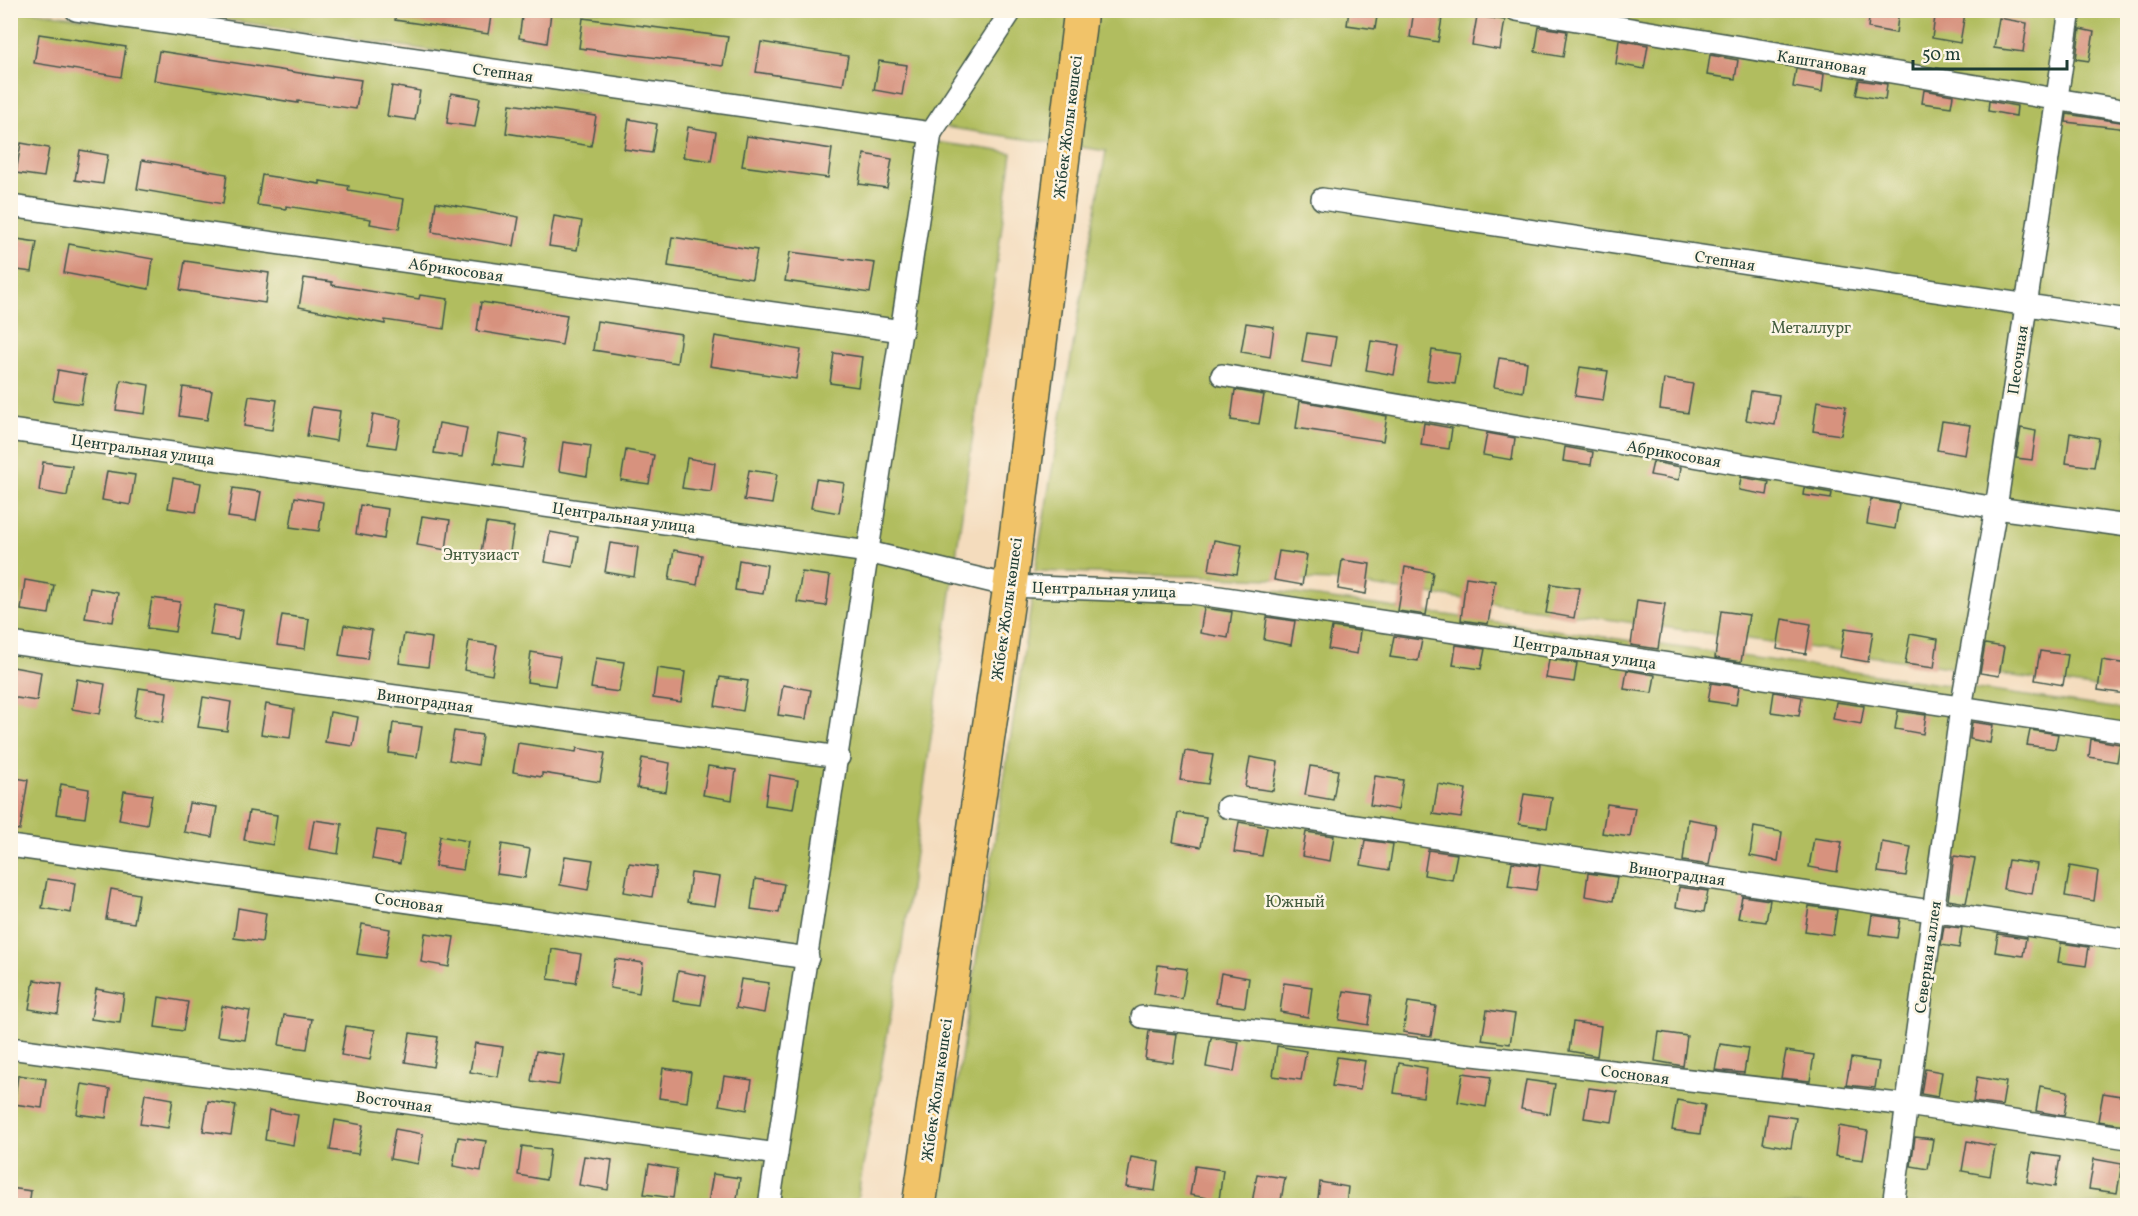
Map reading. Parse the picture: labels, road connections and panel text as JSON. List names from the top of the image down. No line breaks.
{"streets":{"highway":["Жібек Жолы көшесі"],"street":["Каштановая","Степная","Абрикосовая","Песочная","Центральная улица","Виноградная","Сосновая","Северная аллея","Восточная"]},"crossings":[["Каштановая","Песочная"],["Степная","Песочная"],["Жібек Жолы көшесі","Центральная улица"],["Абрикосовая","Песочная"],["Песочная","Центральная улица"],["Песочная","Северная аллея"],["Центральная улица","Северная аллея"],["Виноградная","Северная аллея"],["Сосновая","Северная аллея"]],"parks":["Металлург","Энтузиаст","Южный"],"scale_bar":"50 m"}
